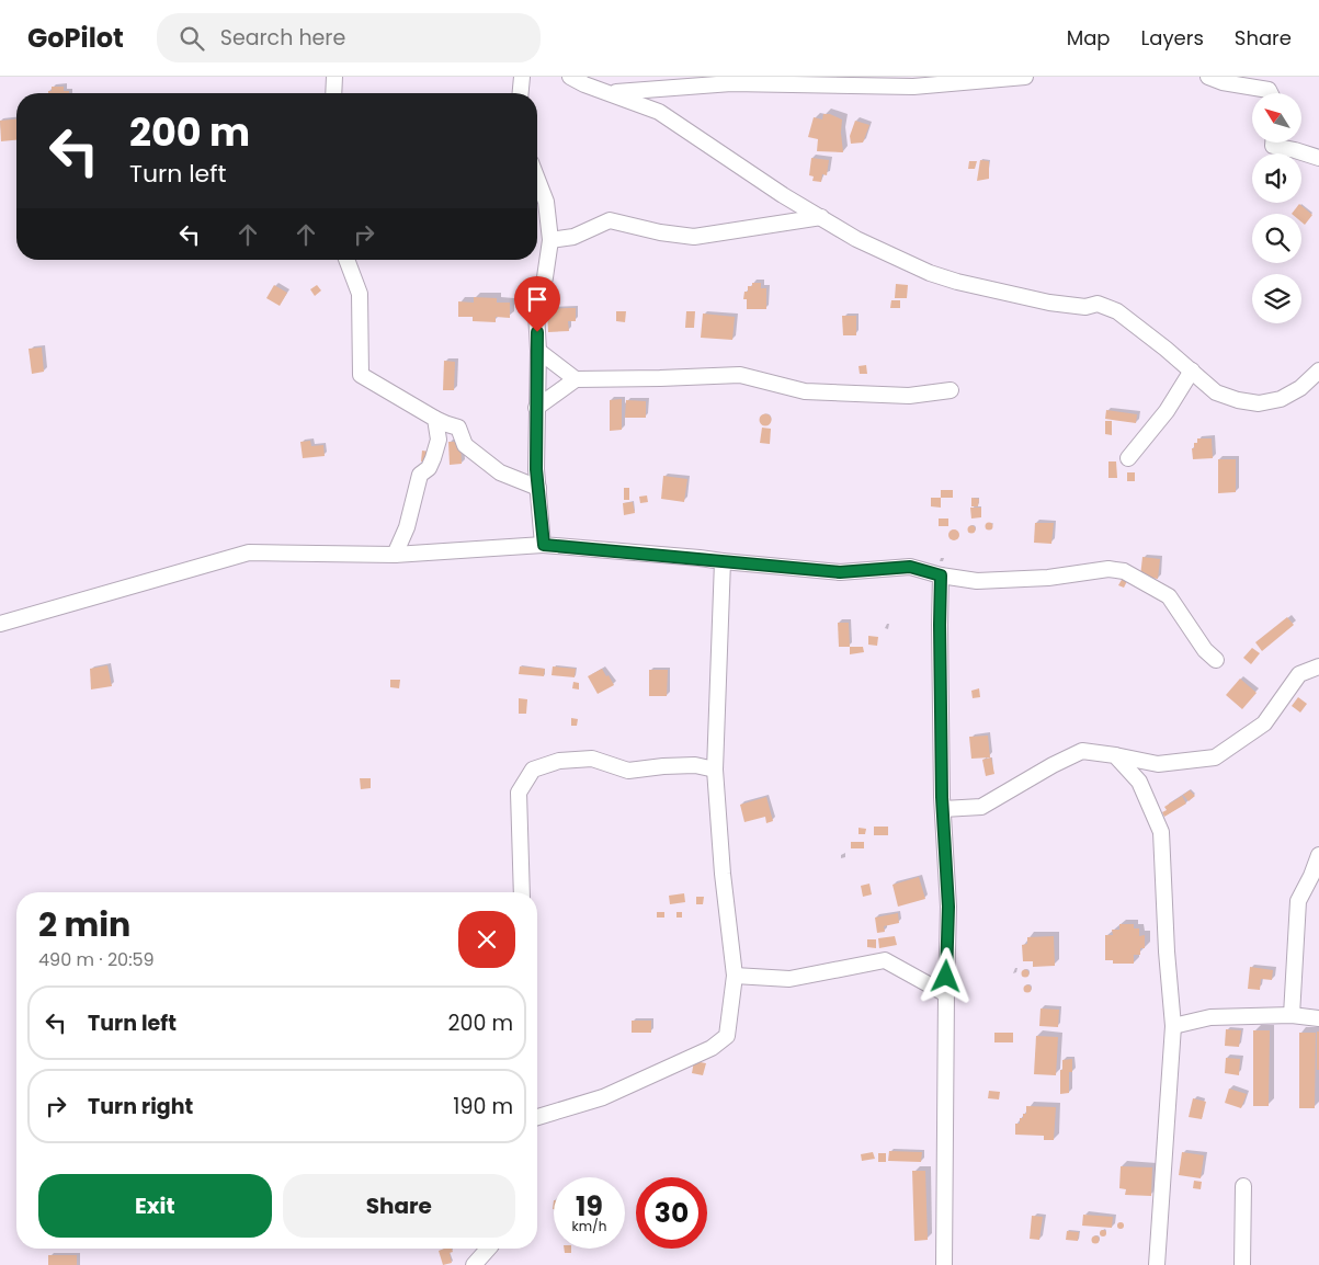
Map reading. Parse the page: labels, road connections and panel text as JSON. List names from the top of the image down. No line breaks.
{"north":"top left","page":{"header":"GoPilot","search":"Search here","nav":["Map","Layers","Share"],"turn":["200 m","Turn left"],"heading":["2 min","490 m · 20:59"],"list":[{"name":"Turn left","value":"200 m"},{"name":"Turn right","value":"190 m"}],"buttons":["Exit","Share"],"speed":"19 km/h","limit":"30"}}
